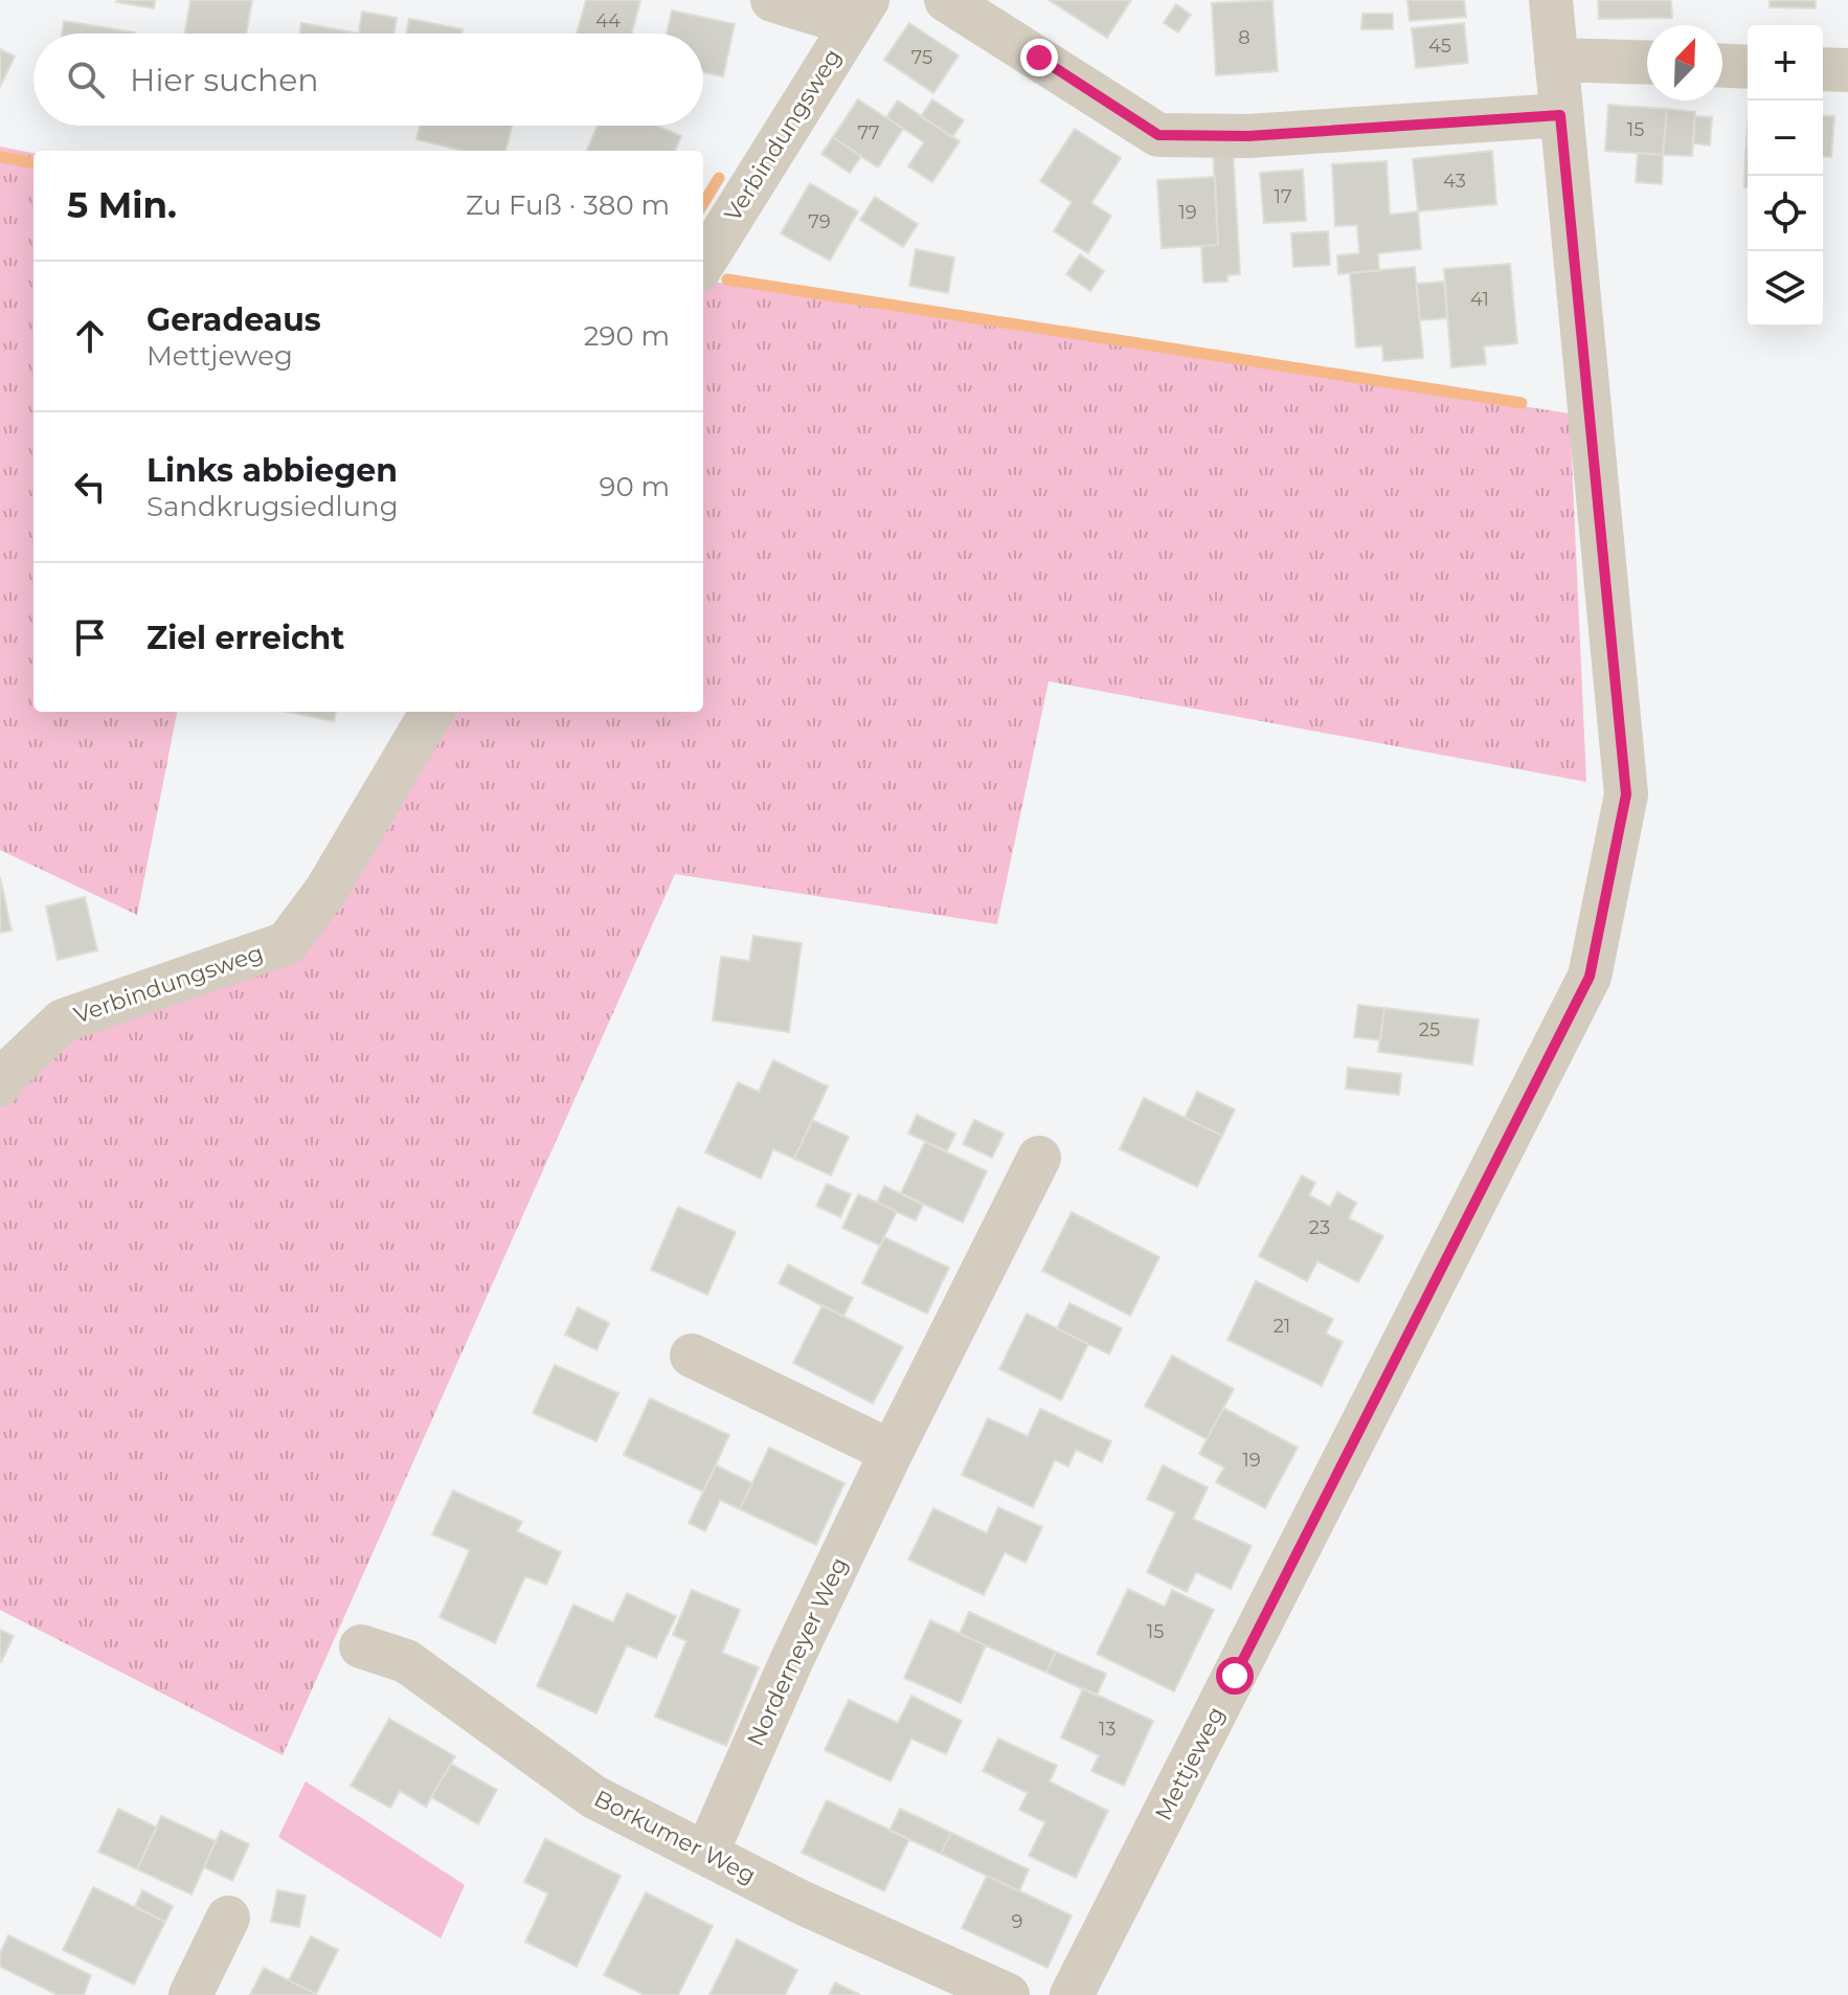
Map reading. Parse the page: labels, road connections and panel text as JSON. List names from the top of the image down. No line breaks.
{"streets":{"street":["Verbindungsweg","Norderneyer Weg","Mettjeweg","Borkumer Weg"]},"crossings":[["Norderneyer Weg","Borkumer Weg"]],"house_numbers":["44","8","45","75","15","77","43","17","19","79","41","25","23","21","19","15","13","9"],"north":"top right","page":{"map_buttons":["+","−"],"search":"Hier suchen","heading":["5 Min.","Zu Fuß · 380 m"],"list":[["Geradeaus","Mettjeweg","290 m"],["Links abbiegen","Sandkrugsiedlung","90 m"],"Ziel erreicht"]}}
